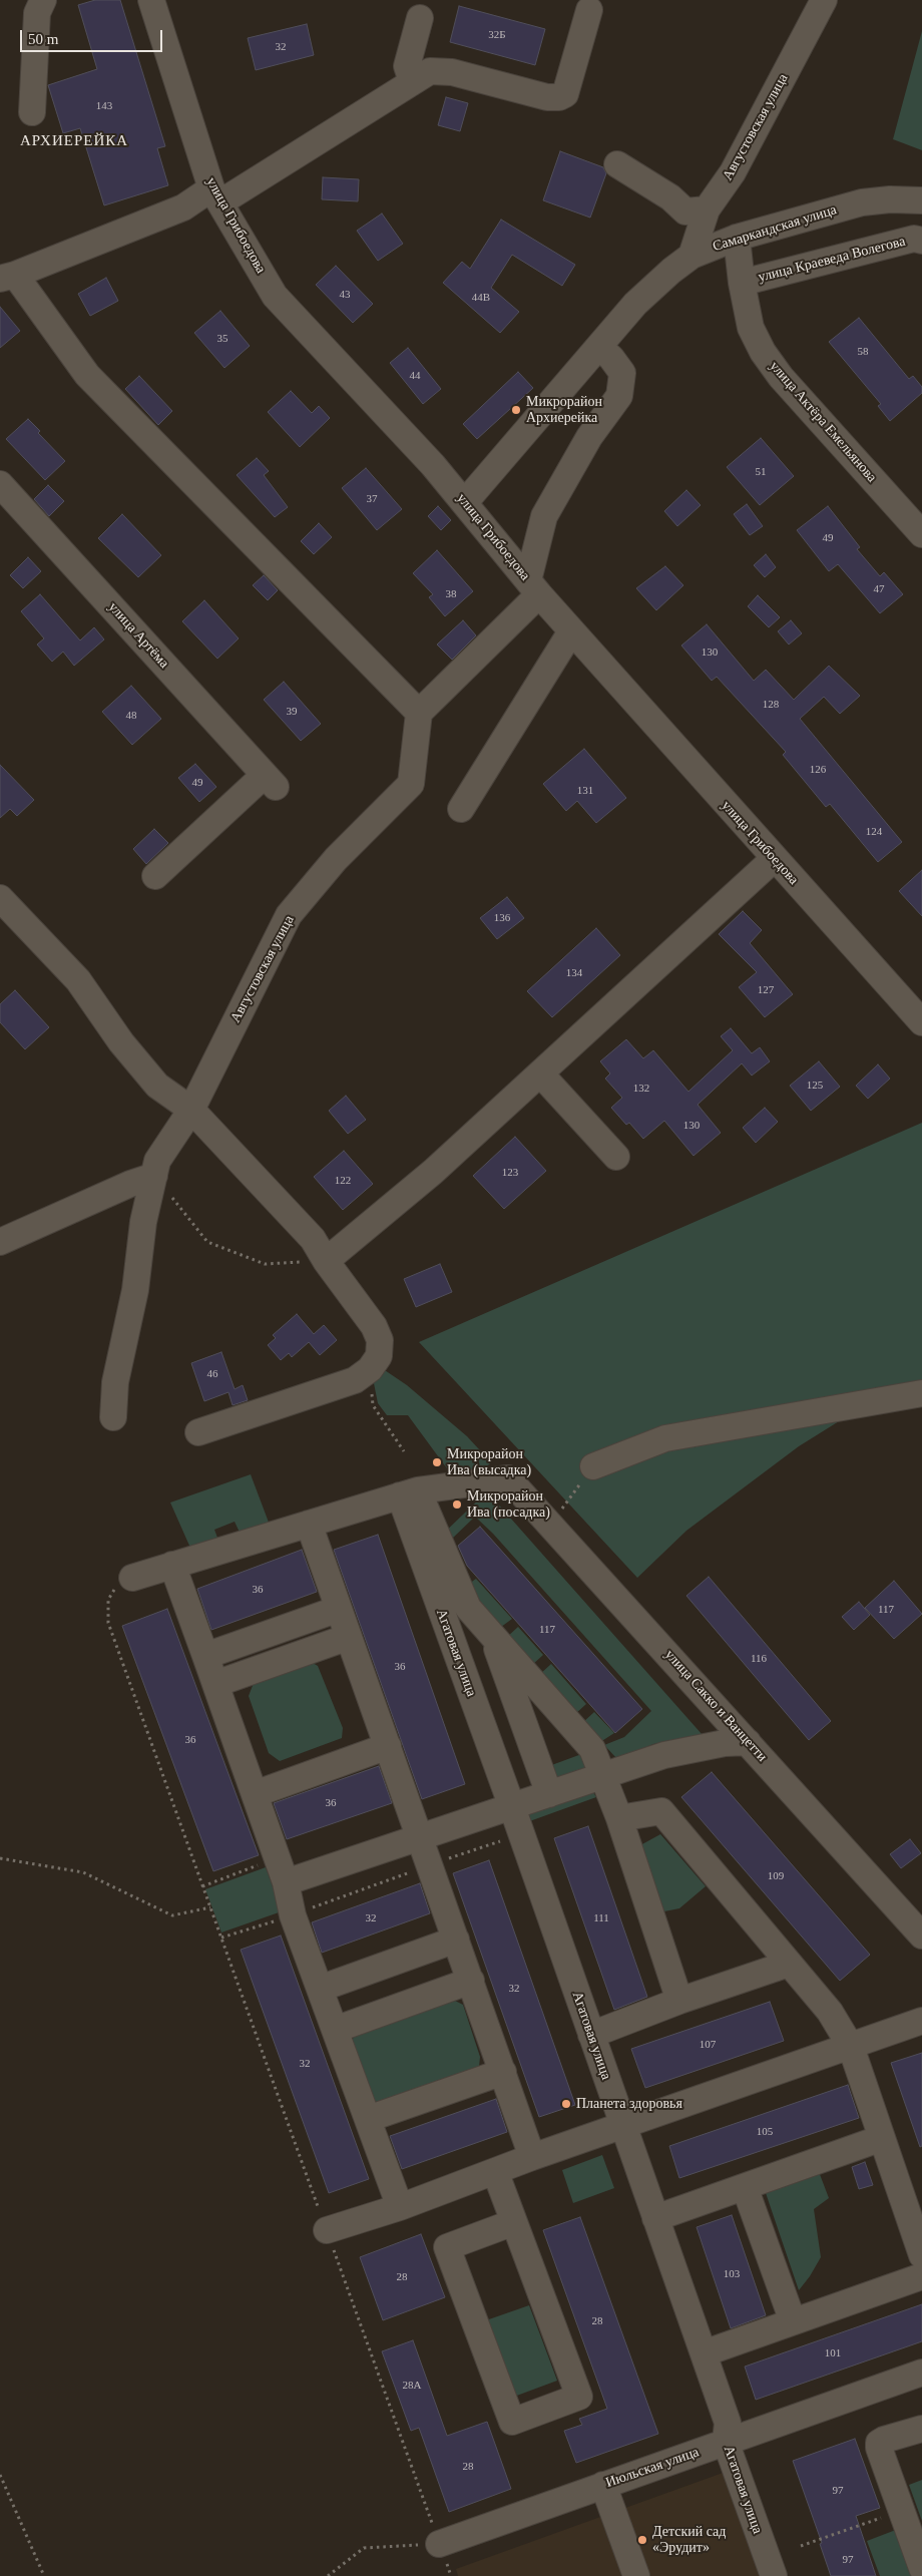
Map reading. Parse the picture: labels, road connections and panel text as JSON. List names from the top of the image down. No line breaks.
{"streets":{"street":["Августовская улица","улица Грибоедова","Самаркандская улица","улица Краеведа Волегова","улица Актёра Емельянова","улица Артёма","Агатовая улица","улица Сакко и Ванцетти","Июльская улица"]},"crossings":[["Августовская улица","Самаркандская улица"],["улица Грибоедова","Самаркандская улица"],["Самаркандская улица","улица Актёра Емельянова"],["улица Краеведа Волегова","улица Актёра Емельянова"],["Агатовая улица","улица Сакко и Ванцетти"],["Агатовая улица","Июльская улица"]],"districts":["АРХИЕРЕЙКА"],"places":["Микрорайон Архиерейка","Микрорайон Ива (высадка)","Микрорайон Ива (посадка)","Планета здоровья","Детский сад «Эрудит»"],"house_numbers":["32Б","32","143","43","44В","35","58","44","51","37","49","47","38","130","128","39","48","126","49","131","124","136","134","127","125","132","130","123","122","46","36","117","117","116","36","36","36","109","32","111","32","107","32","105","103","28","28","101","28А","28","97","97"],"scale_bar":"50 m"}
